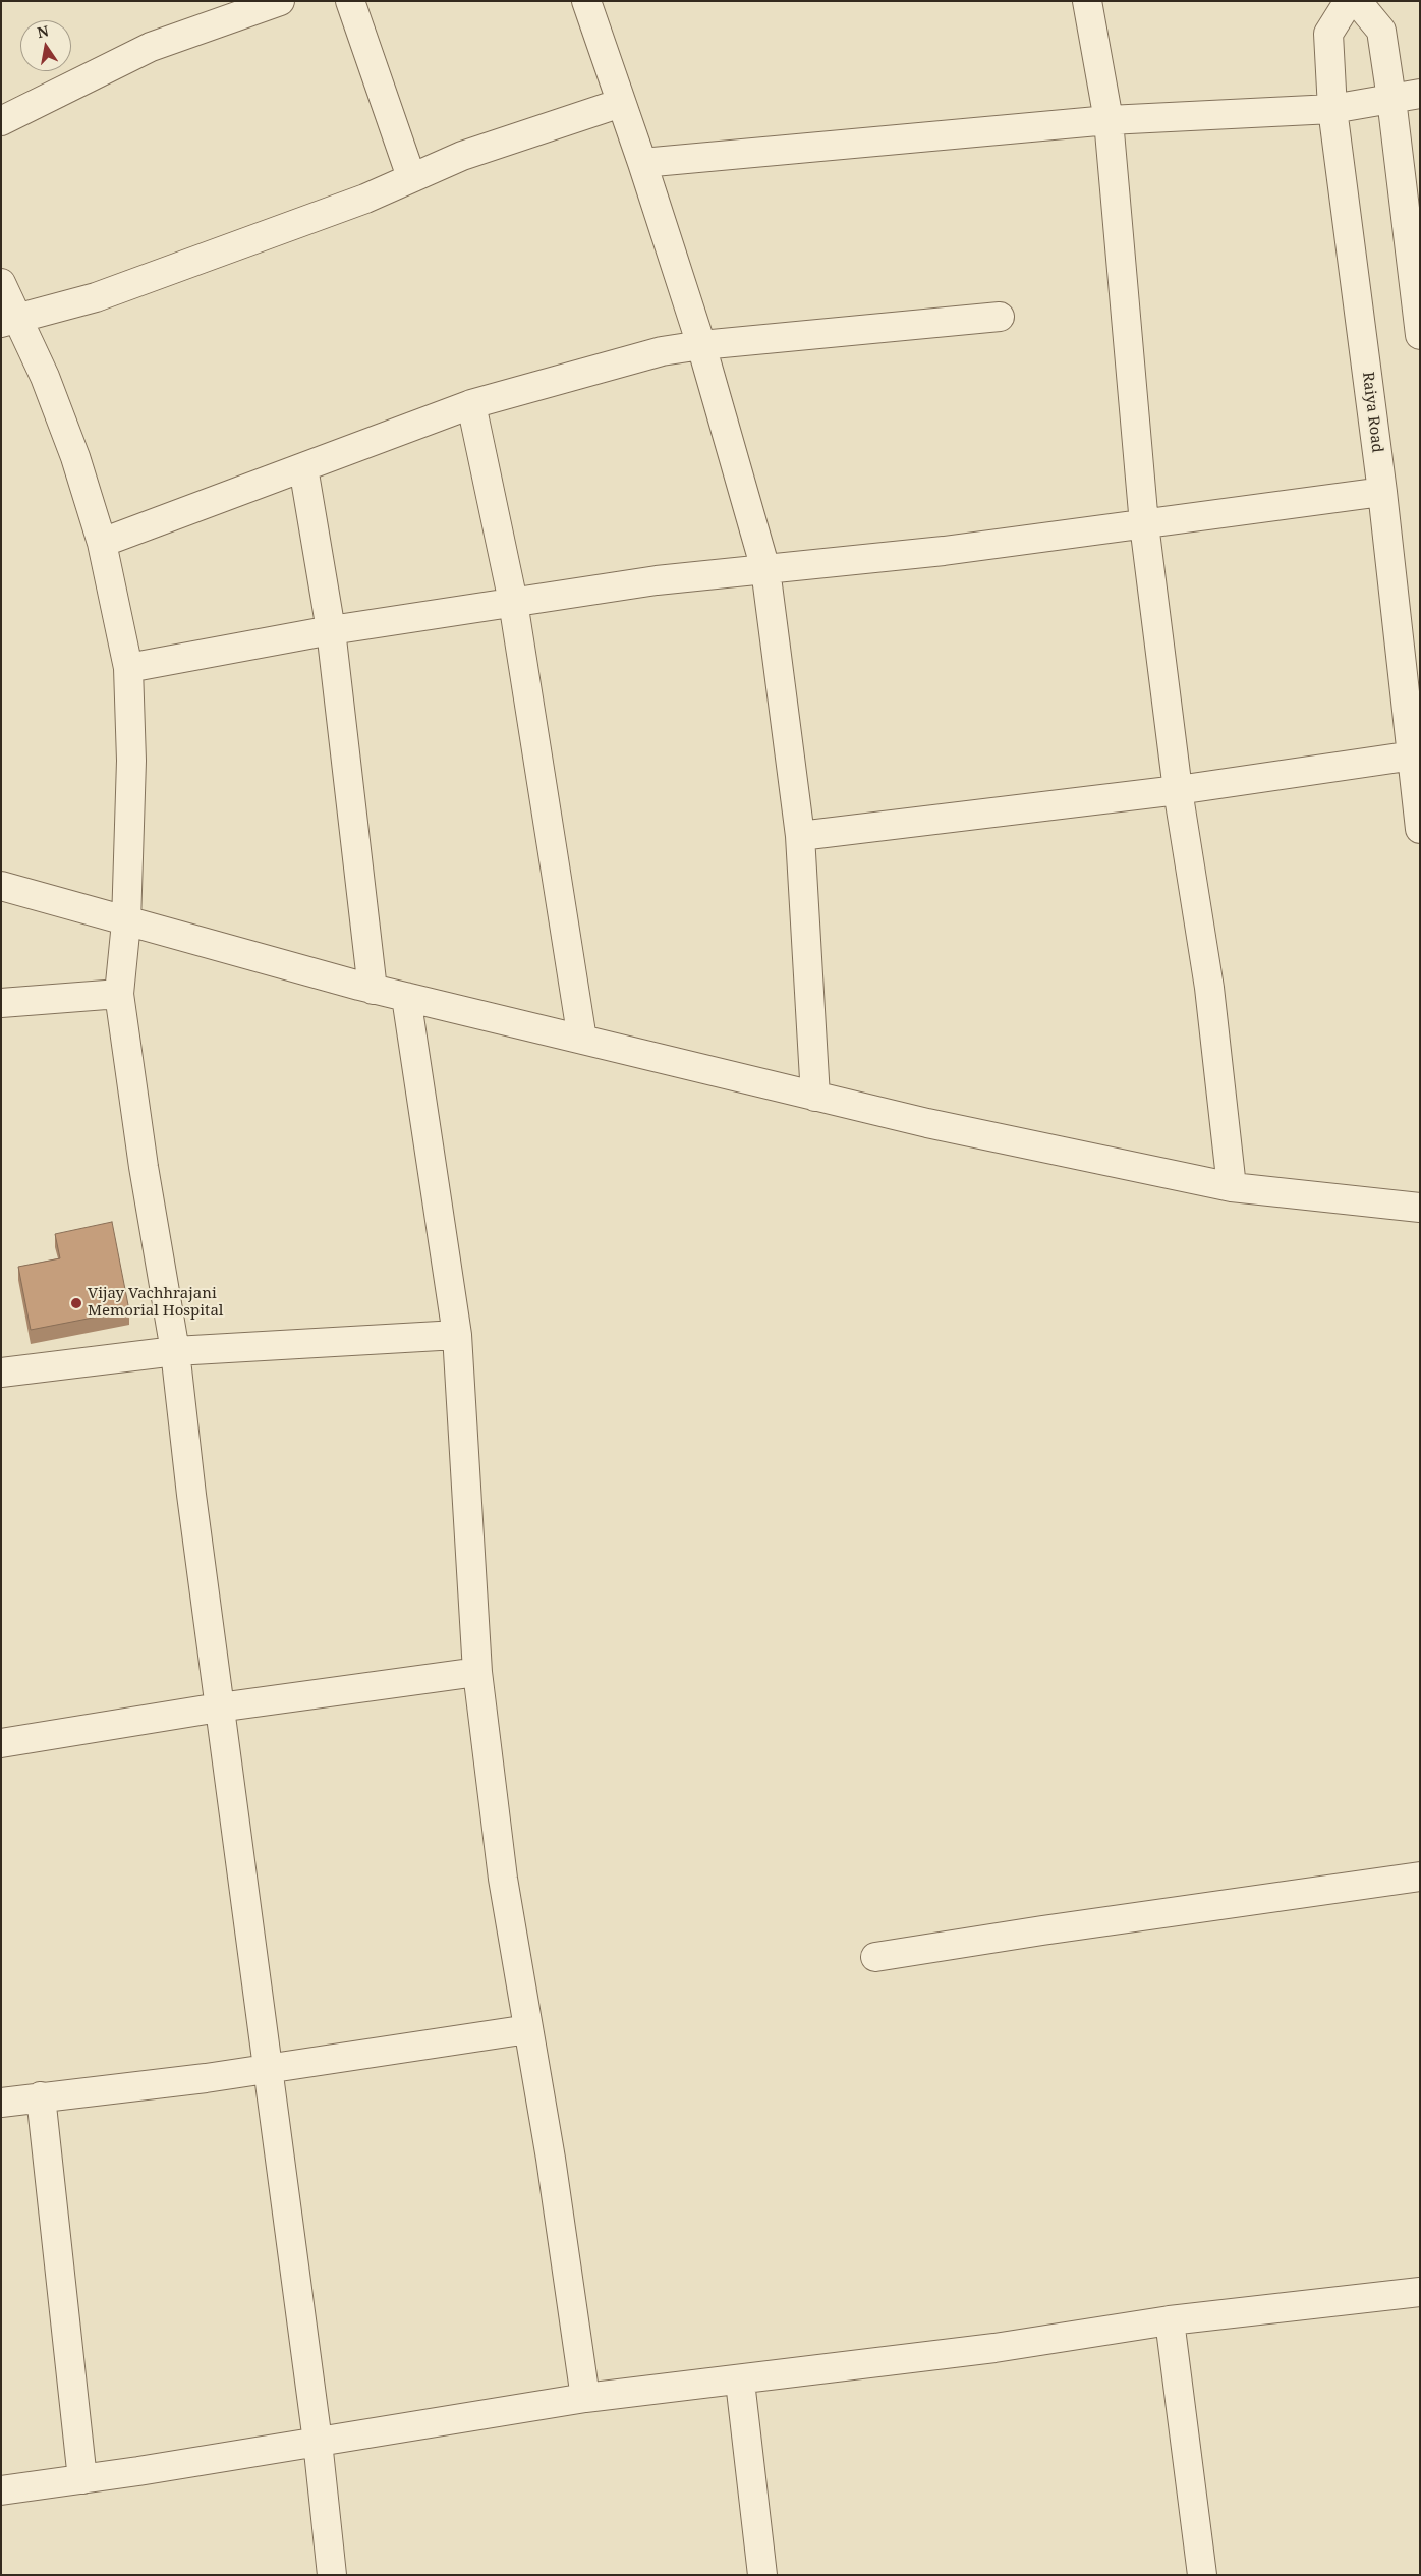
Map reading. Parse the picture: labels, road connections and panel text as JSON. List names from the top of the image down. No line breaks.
{"streets":{"street":["Raiya Road"]},"places":["Vijay Vachhrajani Memorial Hospital"],"north":"top"}
